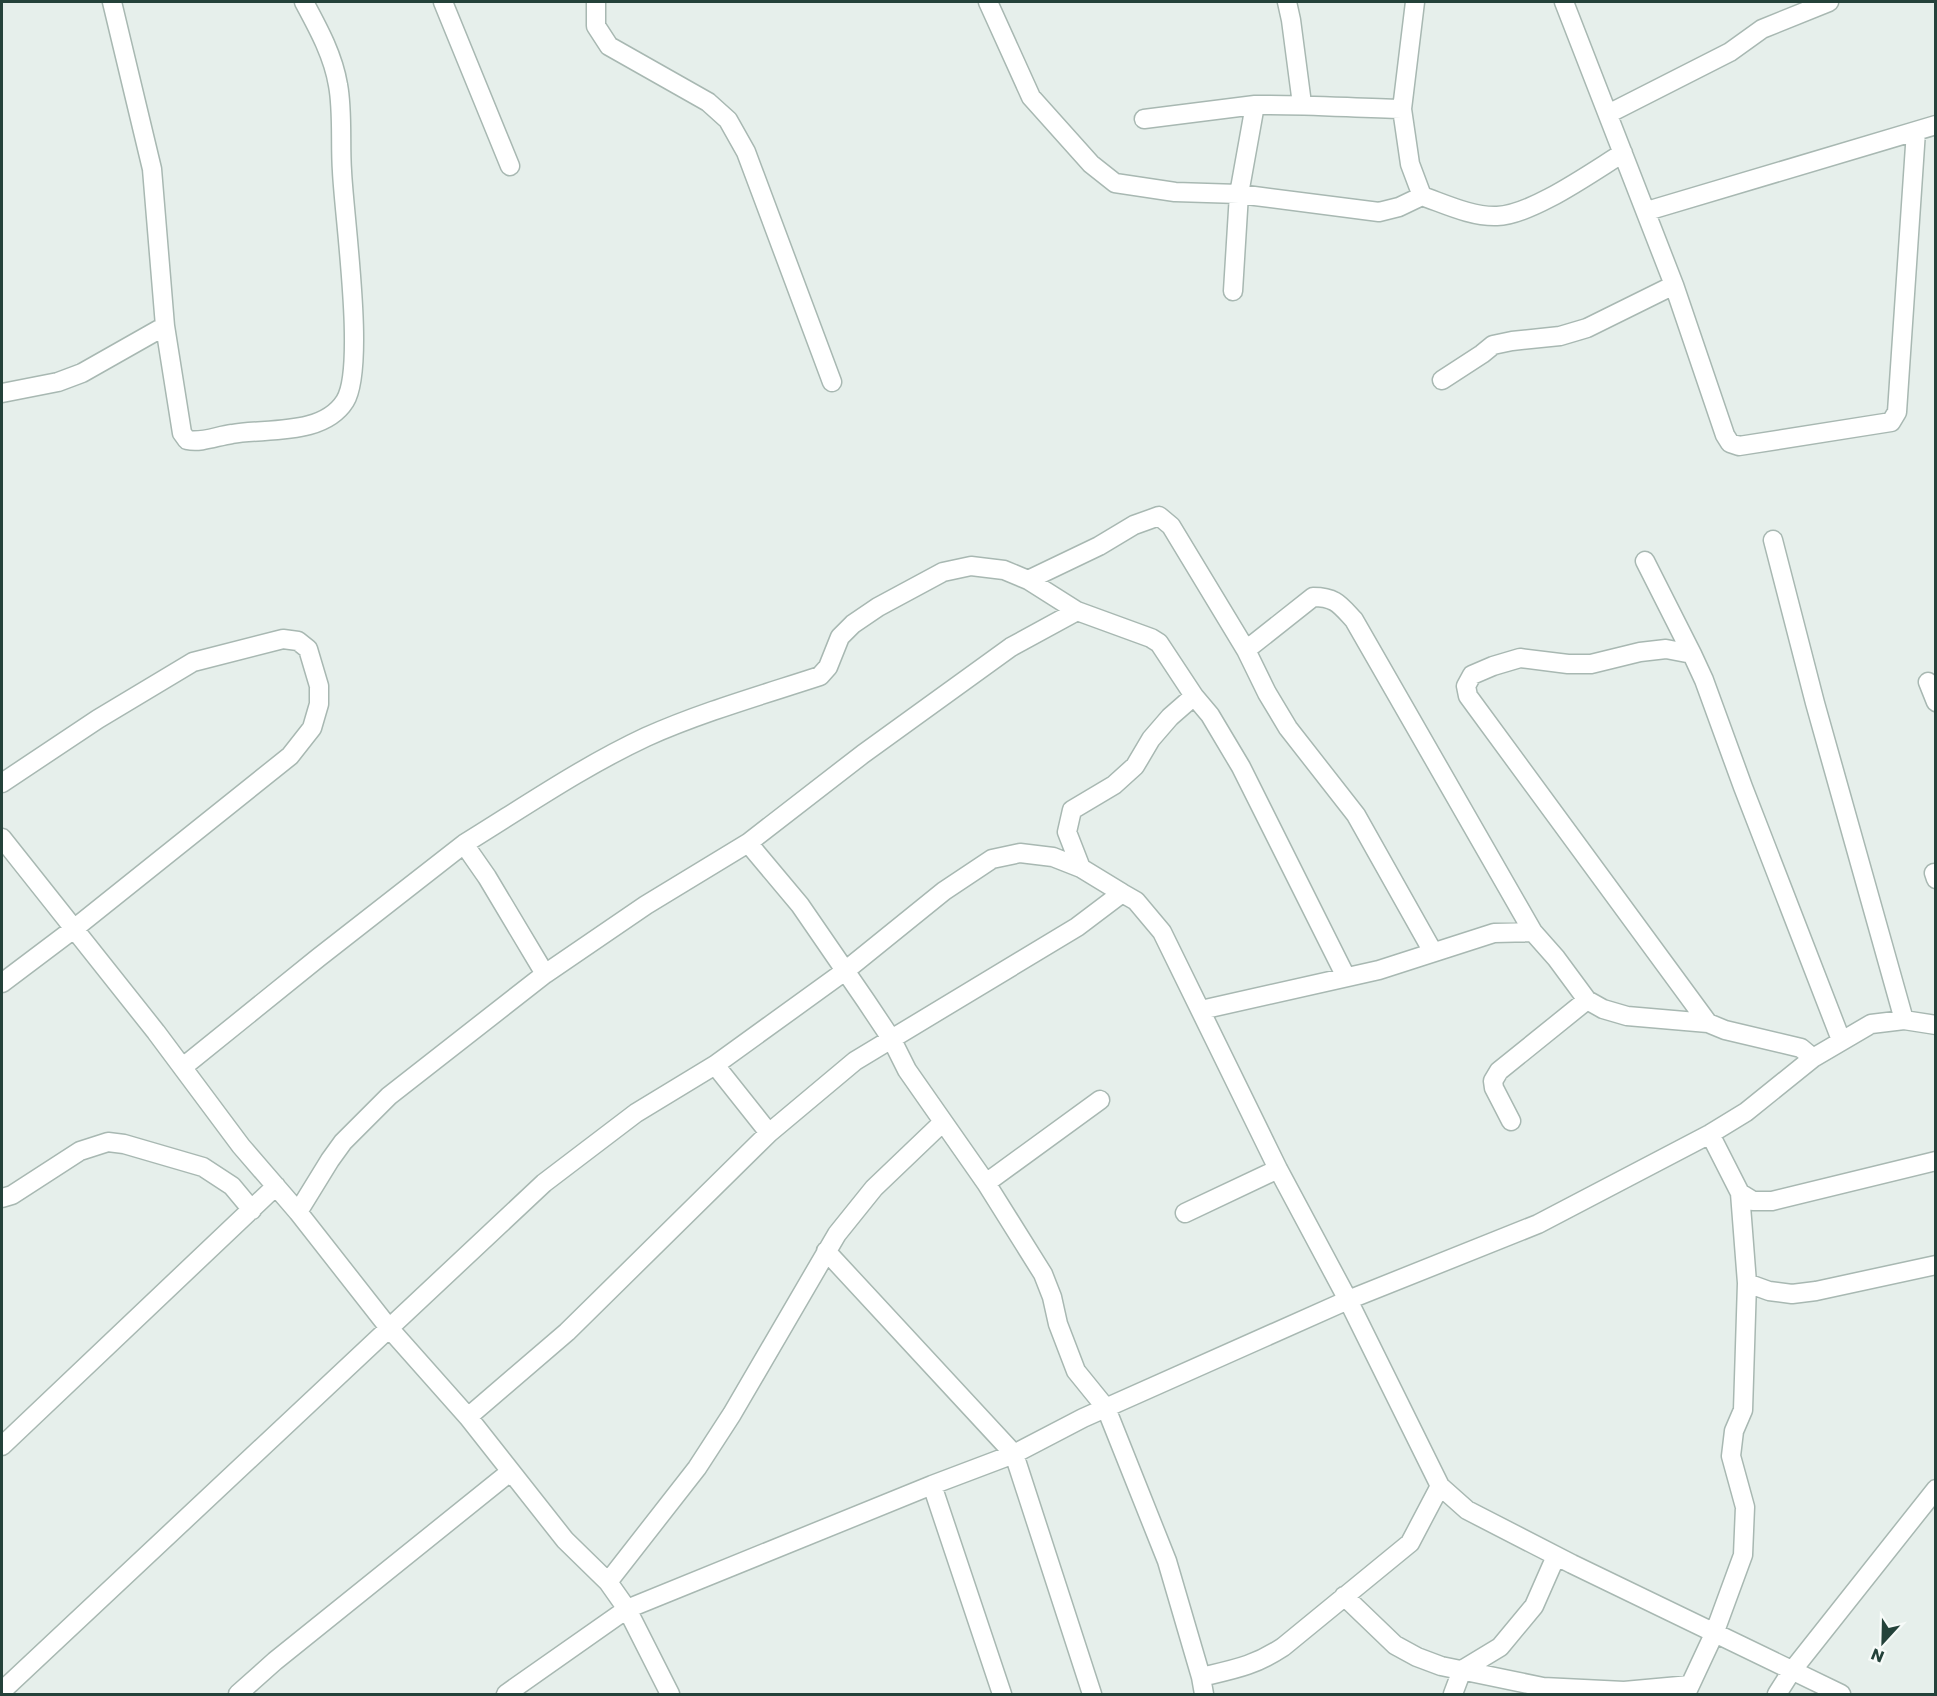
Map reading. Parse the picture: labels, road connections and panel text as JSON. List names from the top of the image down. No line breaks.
{"north":"bottom"}
